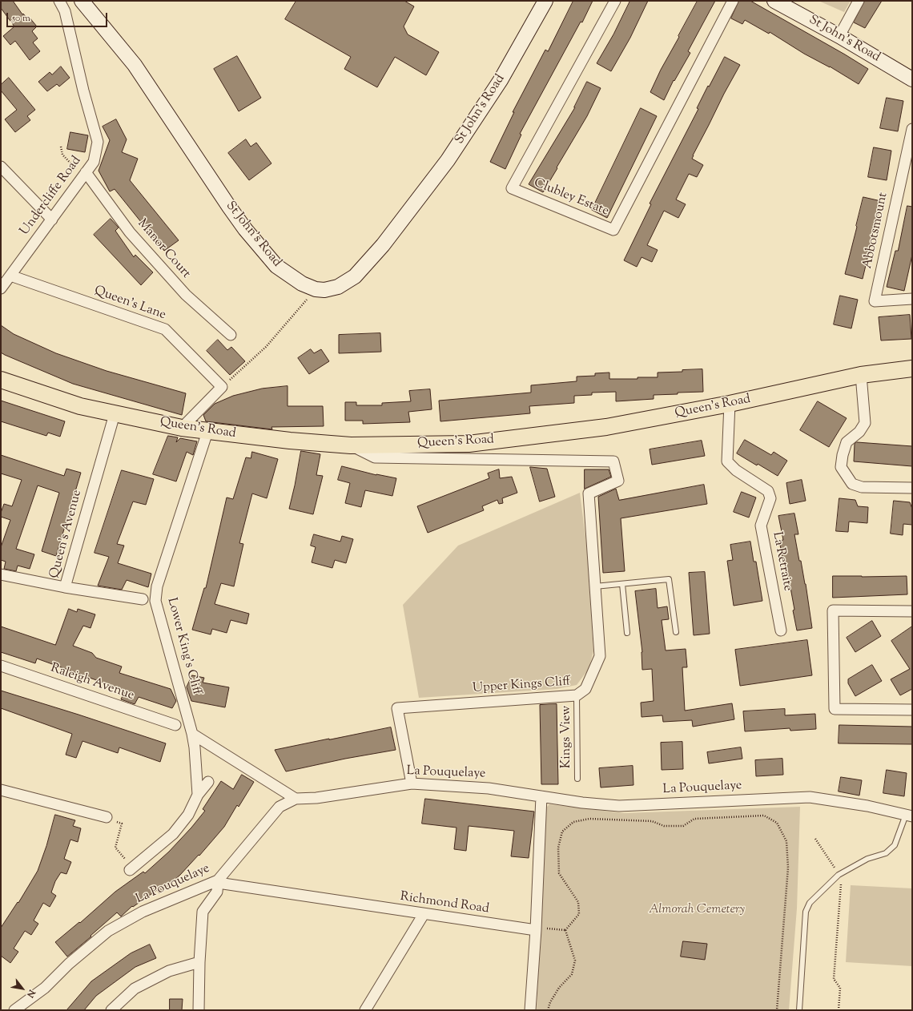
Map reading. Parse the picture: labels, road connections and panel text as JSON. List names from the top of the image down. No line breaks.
{"streets":{"main road":["St John's Road","Queen's Road"],"street":["Undercliffe Road","Clubley Estate","Abbotsmount","Manor Court","Queen's Lane","Queen's Avenue","La Retraite","Lower King's Cliff","Raleigh Avenue","Upper Kings Cliff","La Pouquelaye","Richmond Road"],"lane":["Kings View"]},"crossings":[["Undercliffe Road","Manor Court"],["Undercliffe Road","Queen's Lane"],["Queen's Road","Queen's Avenue"],["Queen's Road","La Retraite"],["Queen's Road","Lower King's Cliff"],["Queen's Road","Upper Kings Cliff"],["Upper Kings Cliff","Kings View"],["Upper Kings Cliff","La Pouquelaye"],["La Pouquelaye","Richmond Road"]],"parks":["Almorah Cemetery"],"scale_bar":"50 m","north":"bottom right"}
